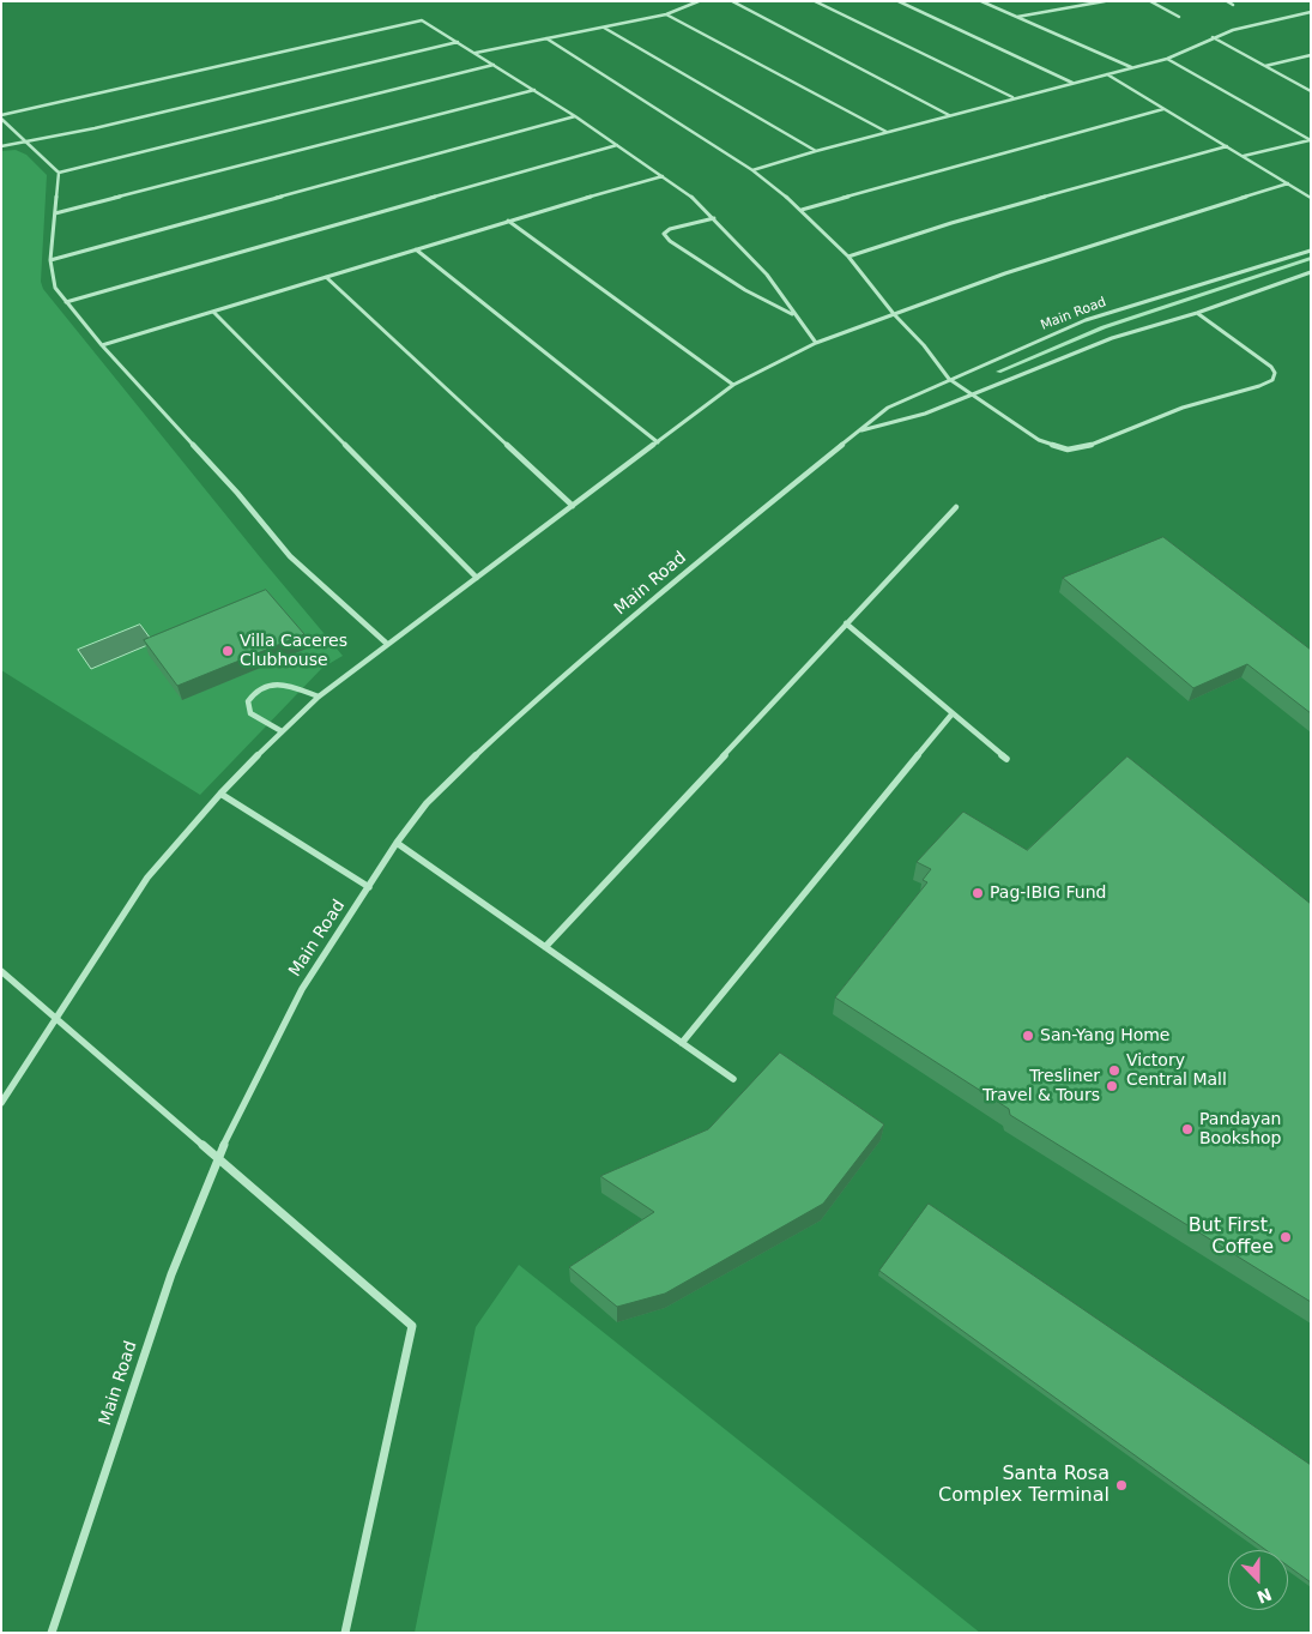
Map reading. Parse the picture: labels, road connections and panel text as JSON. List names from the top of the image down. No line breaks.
{"streets":{"street":["Main Road"]},"places":["Villa Caceres Clubhouse","Pag-IBIG Fund","San-Yang Home","Victory Central Mall","Tresliner Travel & Tours","Pandayan Bookshop","But First, Coffee","Santa Rosa Complex Terminal"],"north":"bottom"}
